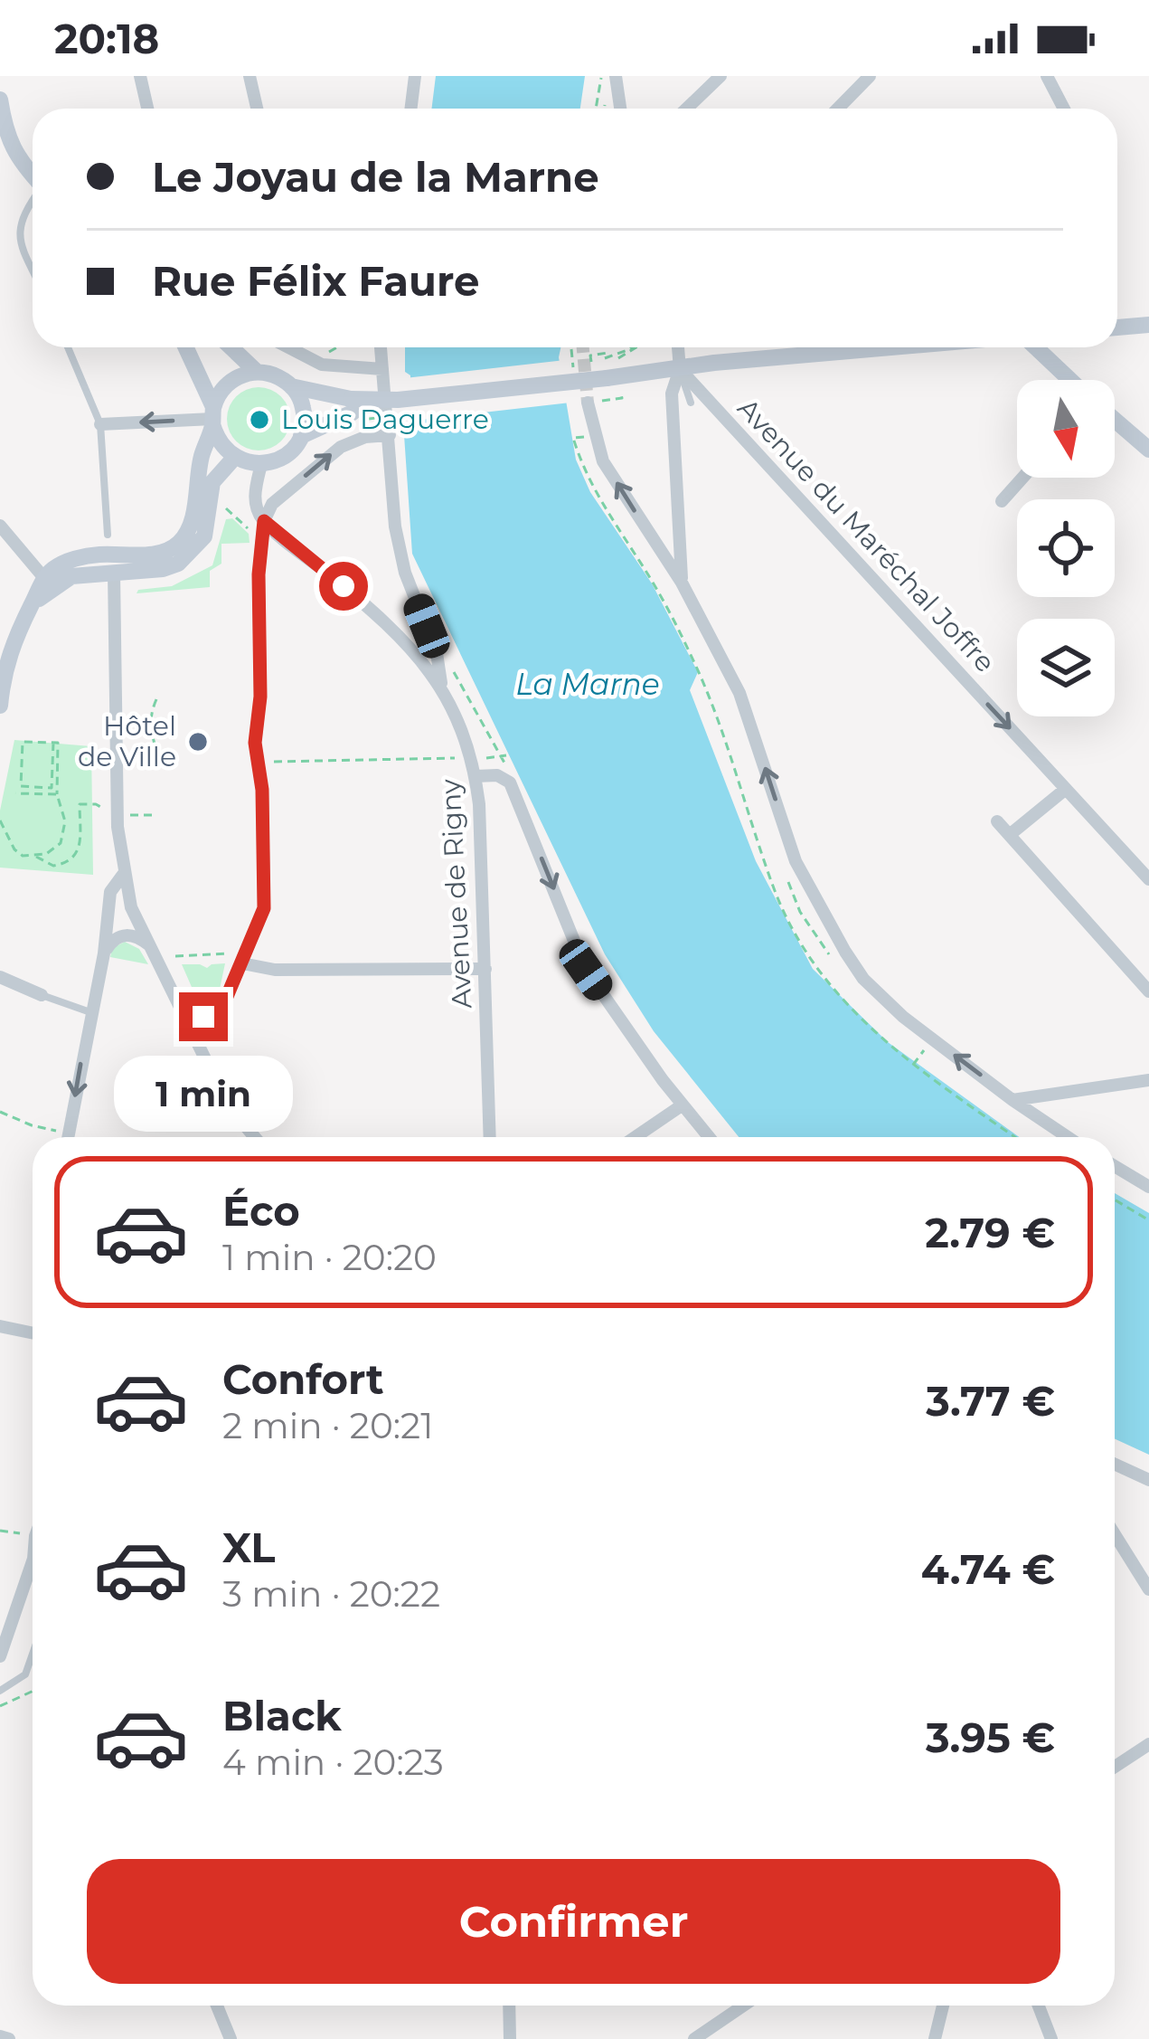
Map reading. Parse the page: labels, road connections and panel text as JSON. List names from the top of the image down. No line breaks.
{"streets":{"street":["Avenue du Maréchal Joffre","Avenue de Rigny"]},"one_way":["Avenue du Maréchal Joffre"],"water":["La Marne"],"places":["Louis Daguerre","Hôtel de Ville"],"north":"bottom","page":{"status":"20:18","banner":["Le Joyau de la Marne","Rue Félix Faure"],"bubble":"1 min","list":[{"name":"Éco","note":"1 min · 20:20","value":"2.79 €"},{"name":"Confort","note":"2 min · 20:21","value":"3.77 €"},{"name":"XL","note":"3 min · 20:22","value":"4.74 €"},{"name":"Black","note":"4 min · 20:23","value":"3.95 €"}],"buttons":"Confirmer"}}
